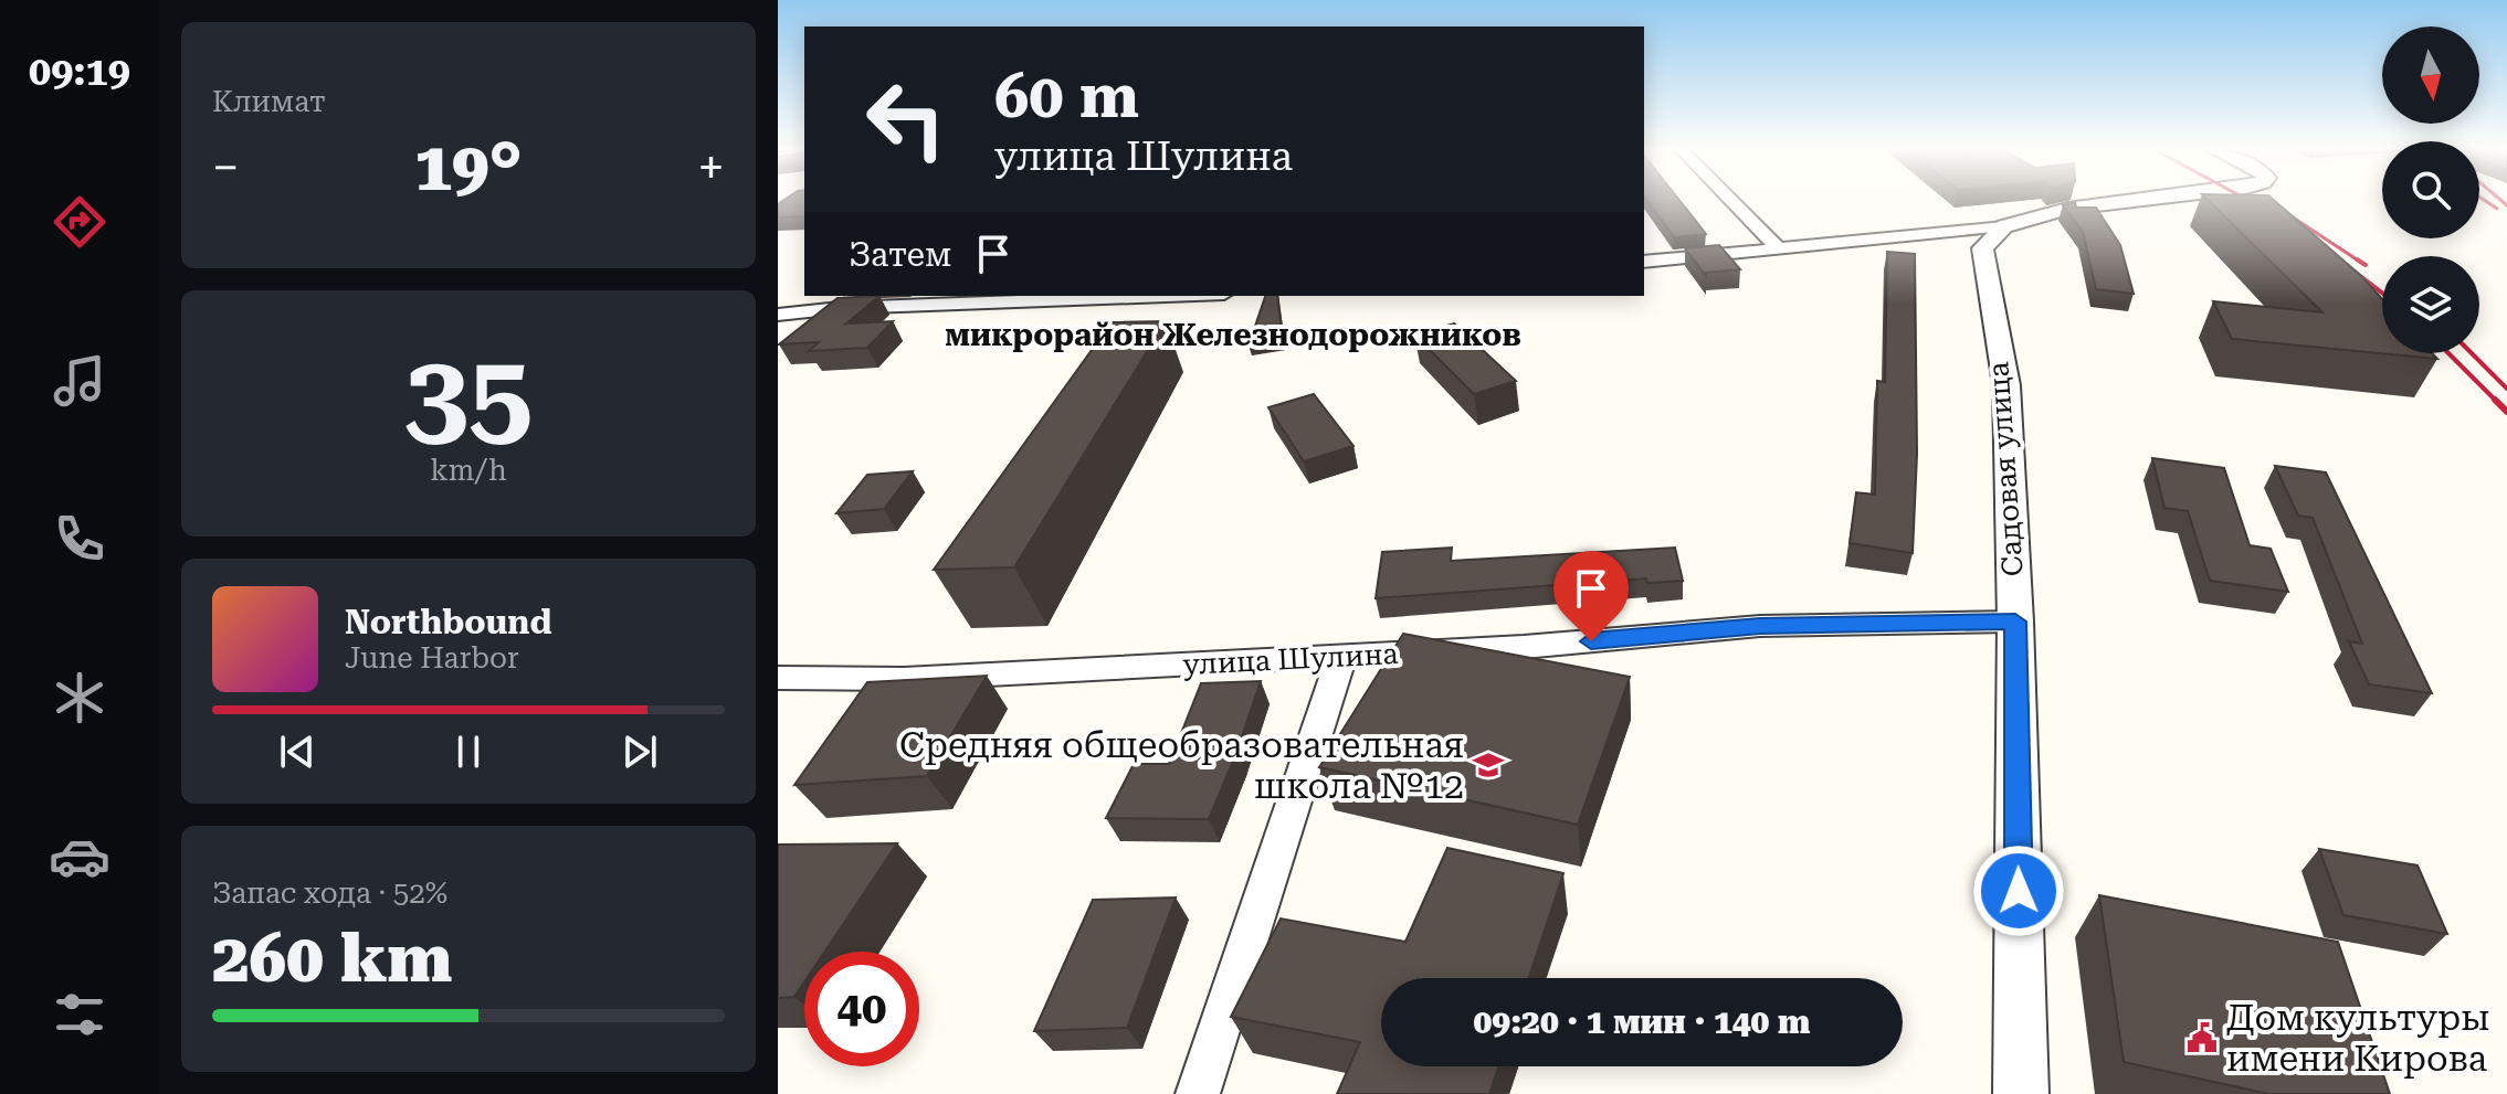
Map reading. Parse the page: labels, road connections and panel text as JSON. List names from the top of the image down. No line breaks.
{"streets":{"street":["Садовая улица","улица Шулина"]},"crossings":[["Садовая улица","улица Шулина"]],"districts":["микрорайон Железнодорожников"],"places":{"school or university":["Средняя общеобразовательная школа №12"],"public building":["Дом культуры имени Кирова"]},"north":"bottom","page":{"tabs":"09:19","tile":["Климат",["35","km/h"],["Запас хода · 52%","260 km"]],"turn":["60 m","улица Шулина"],"heat":["−","19°","+"],"then":"Затем","song":["Northbound","June Harbor"],"limit":"40","trip":"09:20 · 1 мин · 140 m"}}
